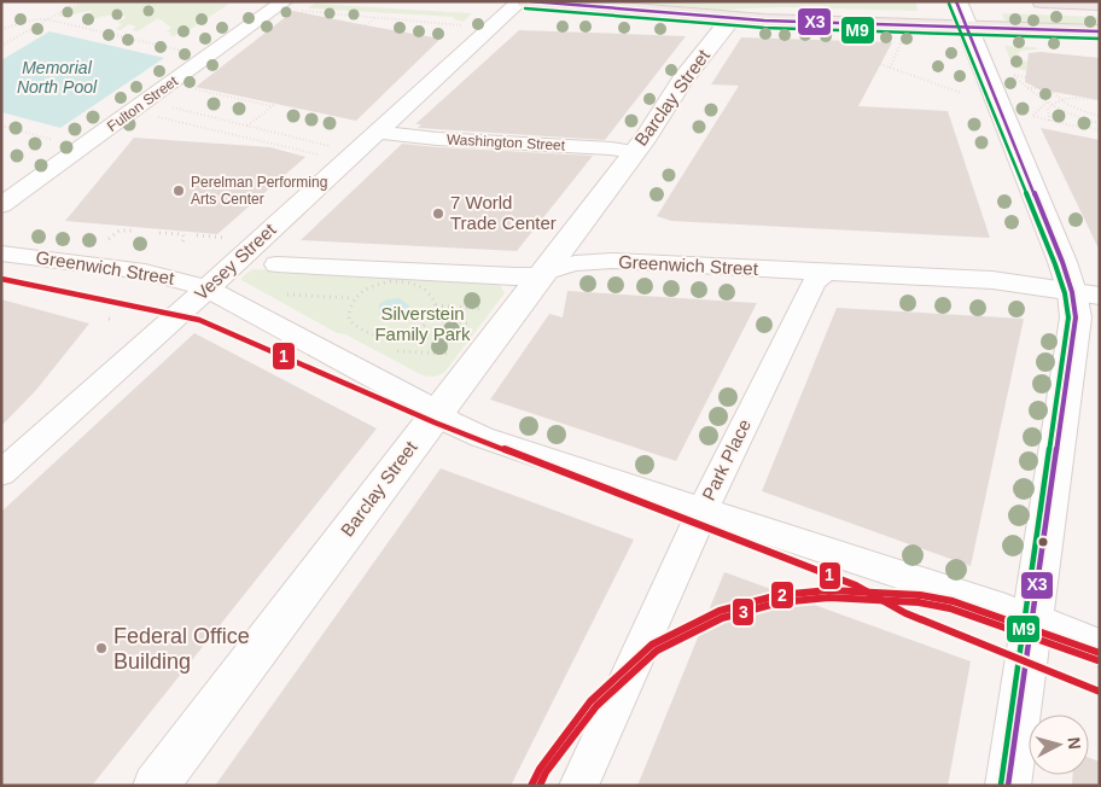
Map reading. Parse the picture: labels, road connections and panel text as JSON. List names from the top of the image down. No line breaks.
{"streets":{"main road":["Barclay Street"],"street":["Fulton Street","Washington Street","Vesey Street","Greenwich Street","Park Place"]},"crossings":[["Barclay Street","Washington Street"],["Barclay Street","Greenwich Street"],["Washington Street","Vesey Street"],["Vesey Street","Greenwich Street"],["Greenwich Street","Park Place"]],"water":["Memorial North Pool"],"parks":["Silverstein Family Park"],"places":["Perelman Performing Arts Center","7 World Trade Center","Federal Office Building"],"lines":["transit line X3","transit line M9","transit line 1","transit line 2","transit line 3"],"north":"right"}
